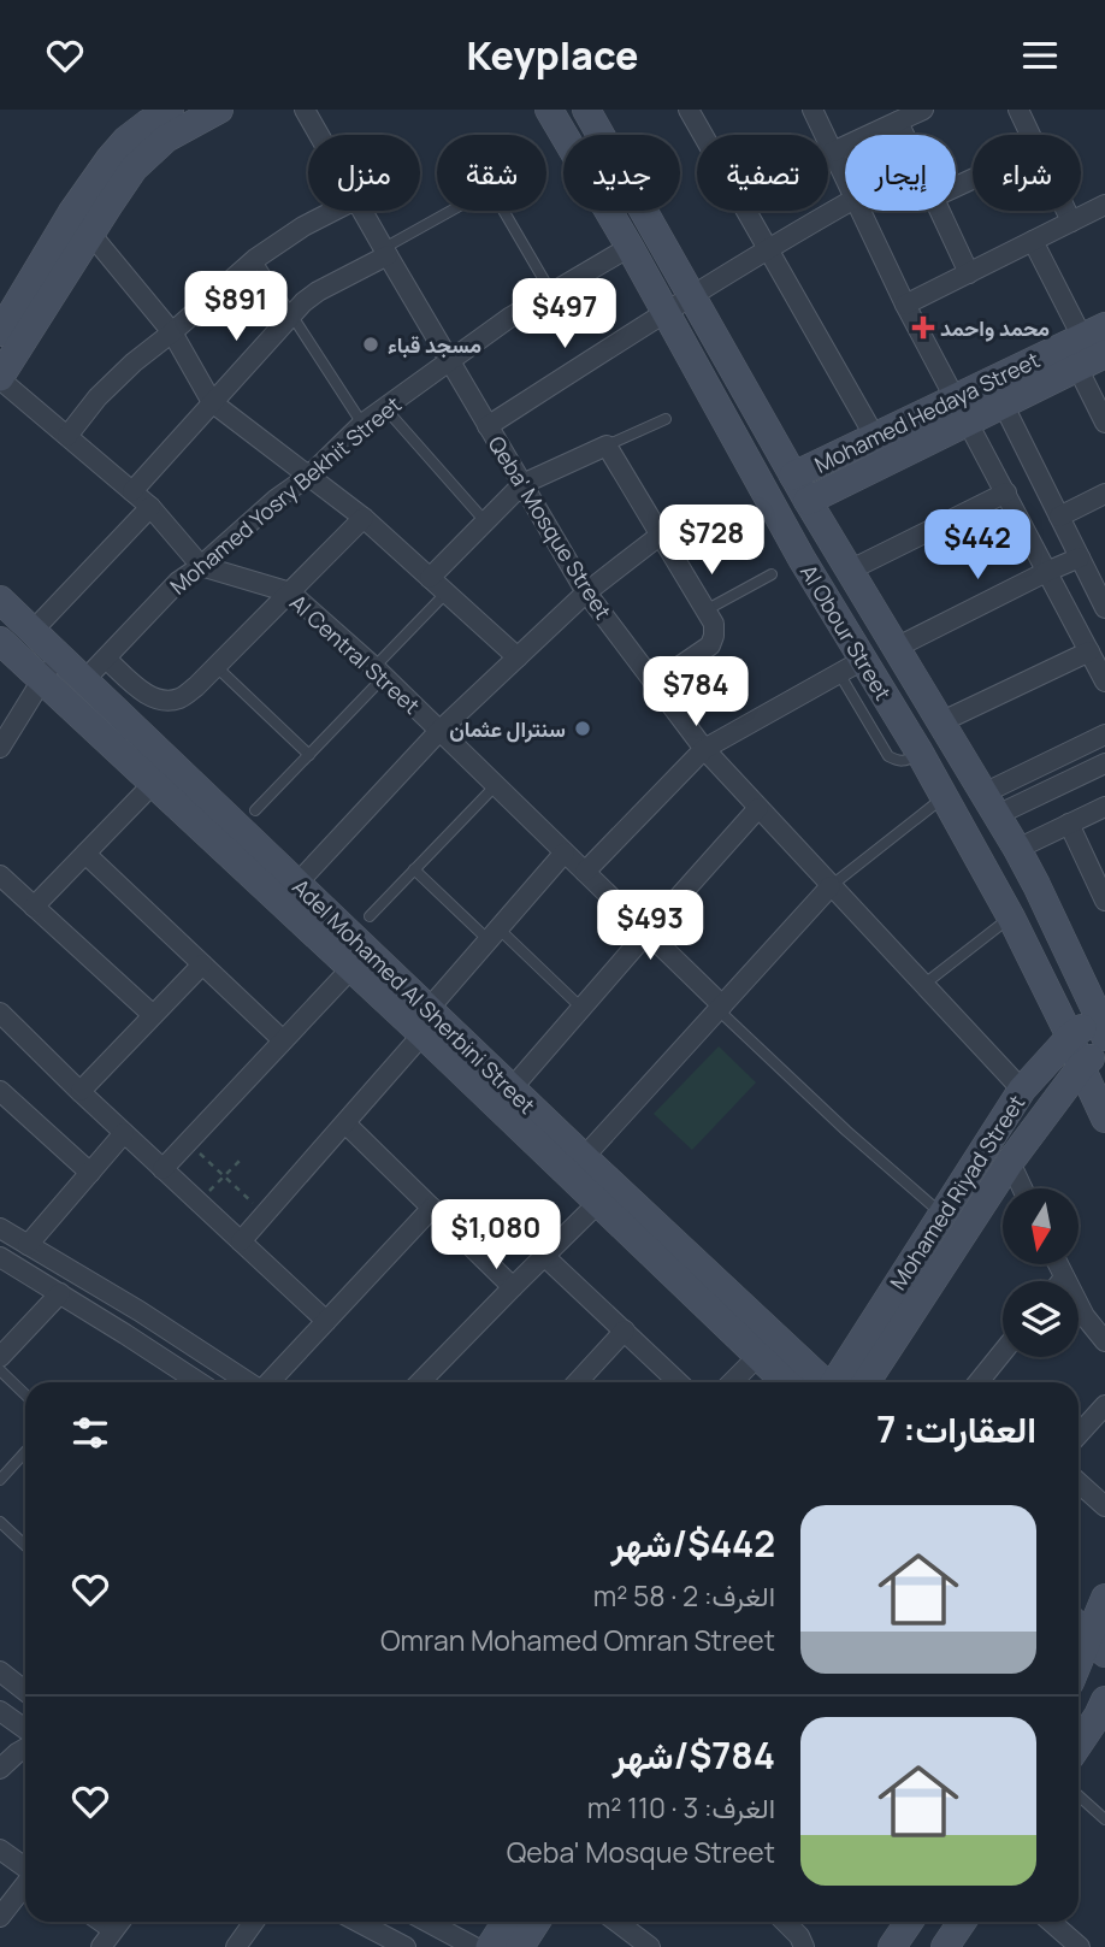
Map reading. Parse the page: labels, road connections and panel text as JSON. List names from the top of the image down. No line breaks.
{"streets":{"street":["Mohamed Hedaya Street","Mohamed Yosry Bekhit Street","Qeba' Mosque Street","Al Obour Street","Al Central Street","Adel Mohamed Al Sherbini Street","Mohamed Riyad Street"]},"crossings":[["Mohamed Hedaya Street","Al Obour Street"],["Mohamed Yosry Bekhit Street","Qeba' Mosque Street"],["Mohamed Yosry Bekhit Street","Al Obour Street"],["Mohamed Yosry Bekhit Street","Al Central Street"],["Mohamed Yosry Bekhit Street","Adel Mohamed Al Sherbini Street"],["Qeba' Mosque Street","Mohamed Riyad Street"],["Al Obour Street","Mohamed Riyad Street"]],"places":{"health":["محمد واحمد"],"other":["مسجد قباء","سنترال عثمان"]},"north":"bottom","page":{"header":"Keyplace","chip":["شراء","إيجار","تصفية","جديد","شقة","منزل"],"price":["$891","$497","$728","$442","$784","$493","$1,080"],"heading":"العقارات: 7","list":[{"name":"$442/شهر","note":"الغرف: 2 · 58 m² · Omran Mohamed Omran Street"},{"name":"$784/شهر","note":"الغرف: 3 · 110 m² · Qeba' Mosque Street"}]}}
